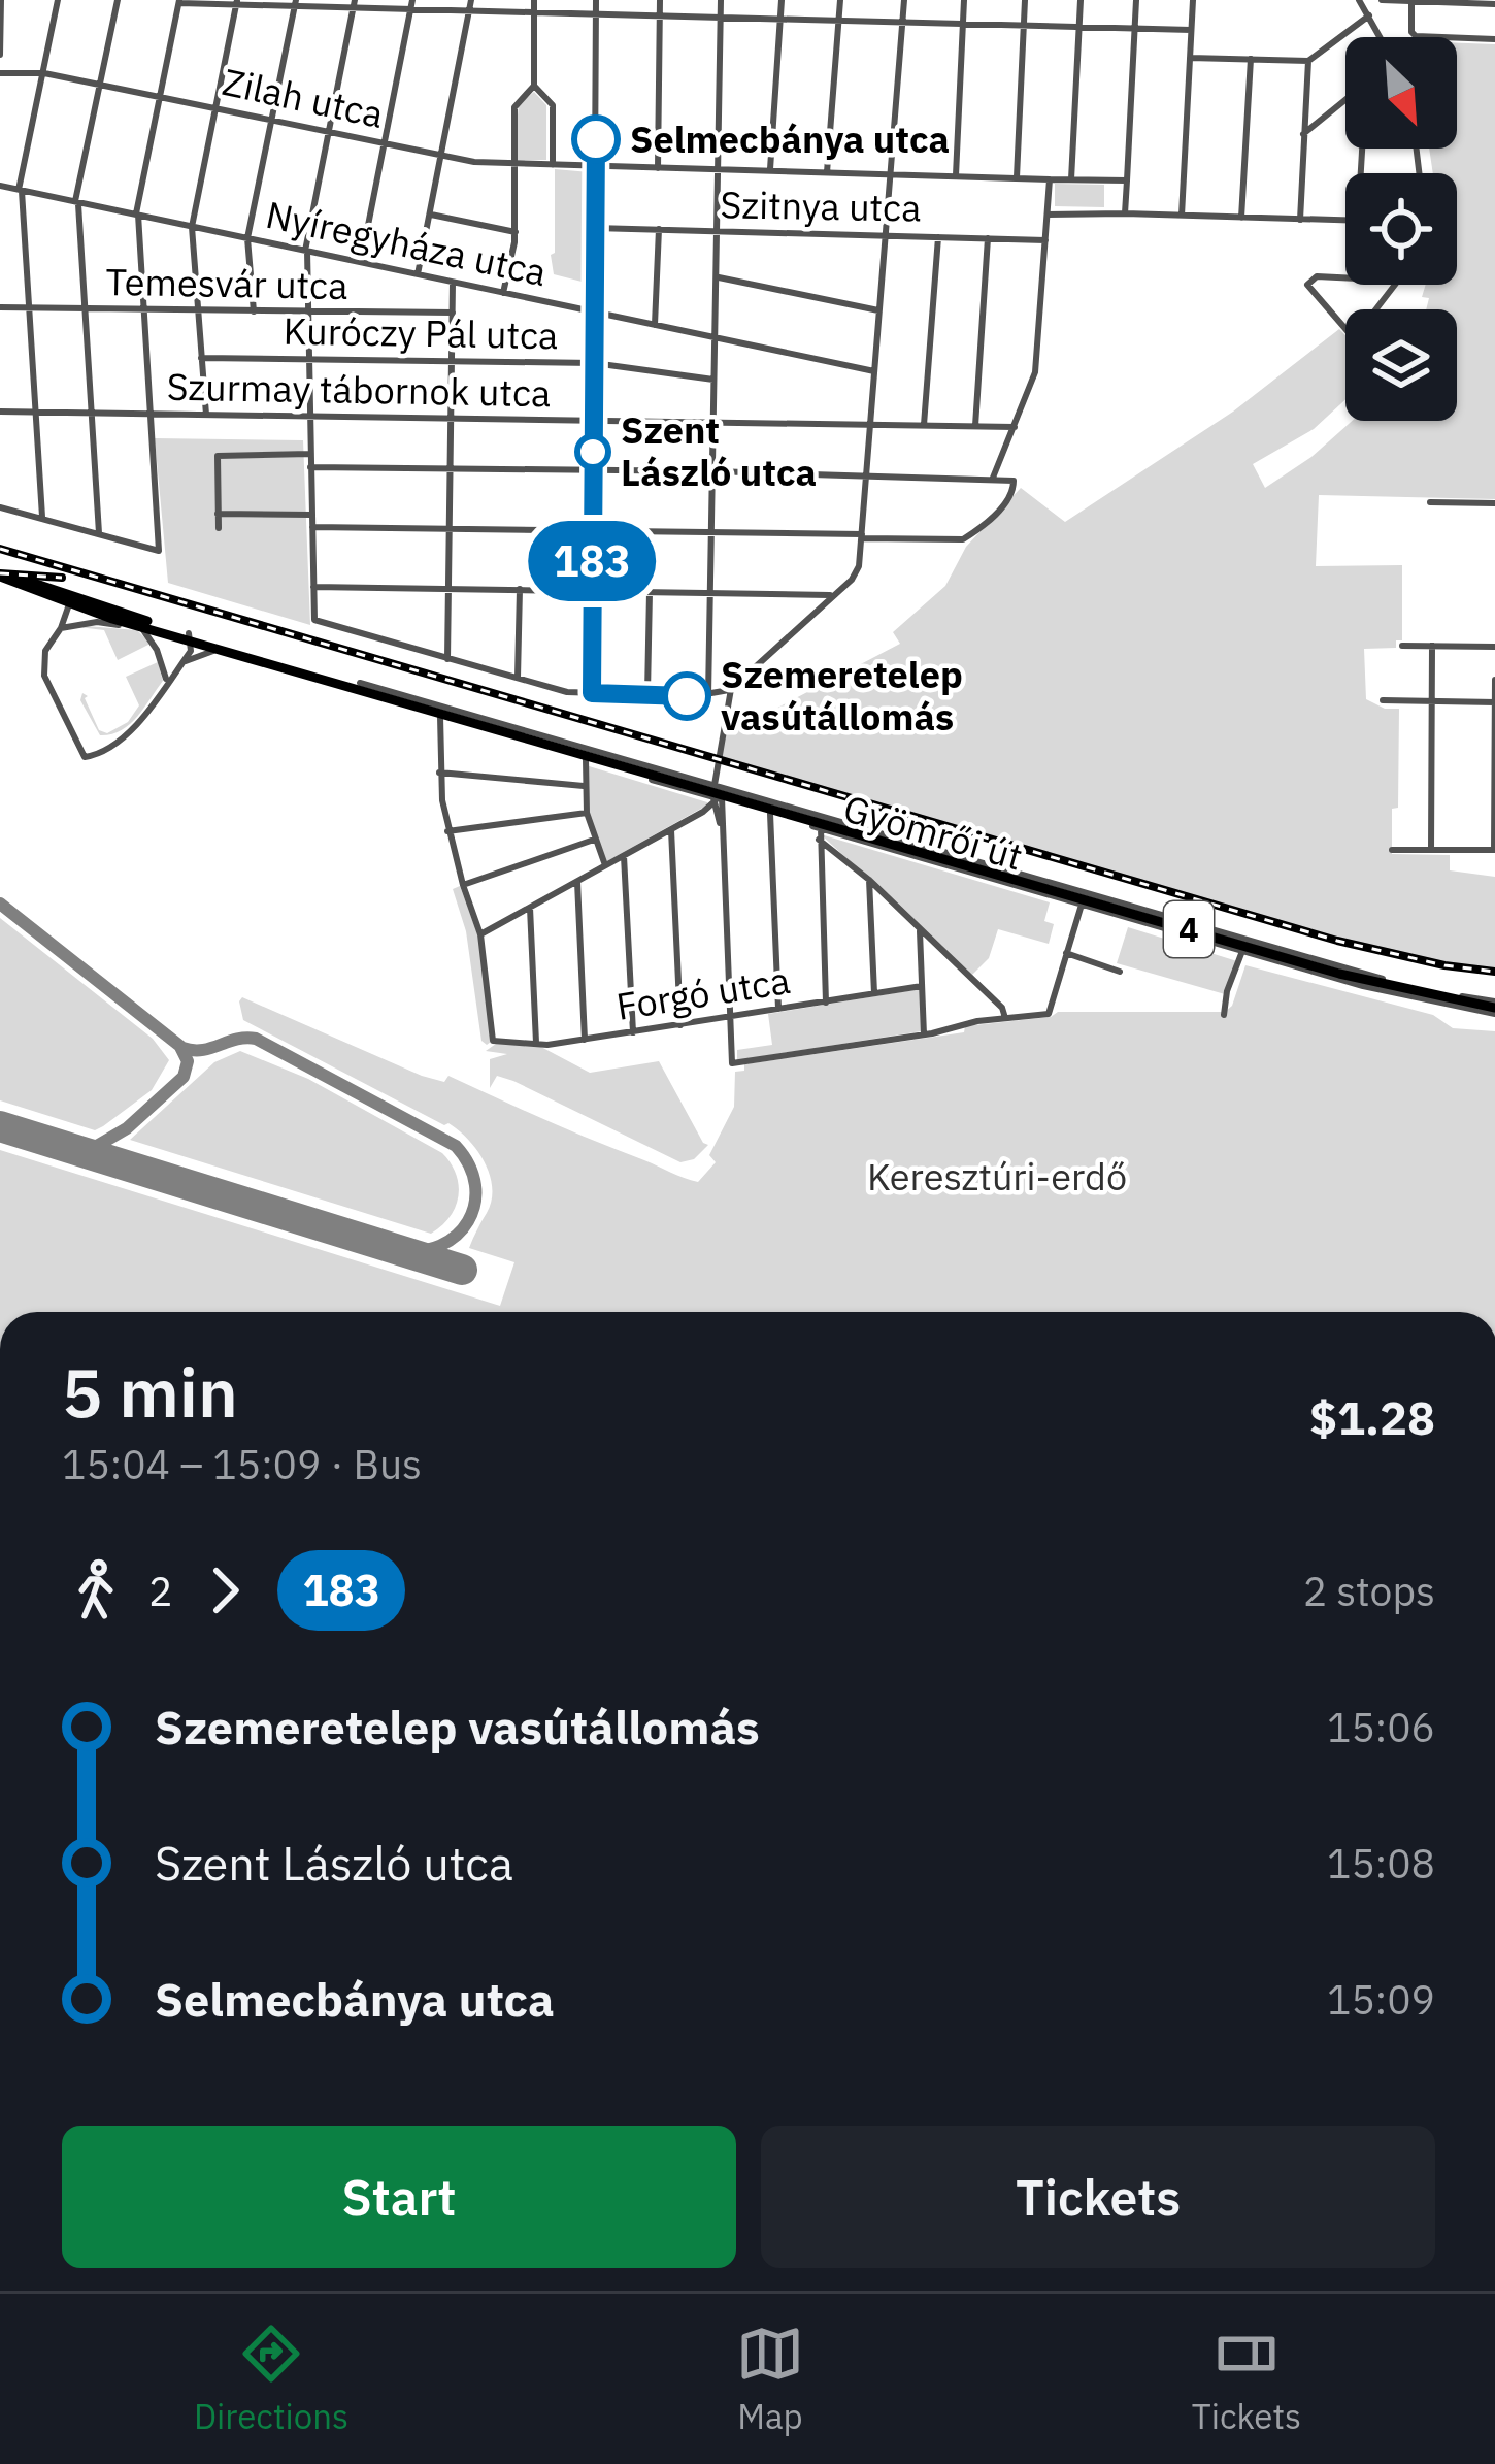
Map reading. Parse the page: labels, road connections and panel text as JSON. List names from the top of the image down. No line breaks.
{"streets":{"main road":["4"],"street":["Zilah utca","Szitnya utca","Nyíregyháza utca","Temesvár utca","Kuróczy Pál utca","Szurmay tábornok utca","Gyömrői út","Forgó utca"]},"crossings":[["Gyömrői út","4"]],"parks":["Keresztúri-erdő"],"places":["Selmecbánya utca","Szent László utca","Szemeretelep vasútállomás"],"lines":["bus line 183"],"north":"bottom right","page":{"on_map":"183","heading":["5 min","15:04 – 15:09 · Bus","$1.28"],"legs":["2","183","2 stops"],"list":[{"name":"Szemeretelep vasútállomás","value":"15:06"},{"name":"Szent László utca","value":"15:08"},{"name":"Selmecbánya utca","value":"15:09"}],"buttons":["Start","Tickets"],"tabs":["Directions","Map","Tickets"]}}
